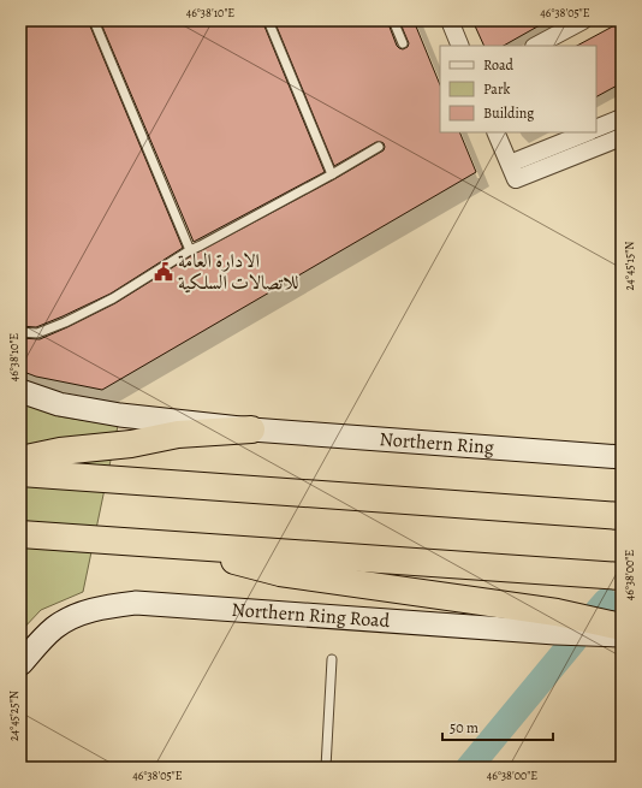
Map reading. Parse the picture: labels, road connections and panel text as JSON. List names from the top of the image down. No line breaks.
{"streets":{"main road":["Northern Ring","Northern Ring Road"]},"places":{"public building":["الادارة العامة للاتصالات السلكية"]},"legend":["Road","Park","Building"],"scale_bar":"50 m","coordinates":["46°38'10\"E","46°38'05\"E","24°45'15\"N","46°38'00\"E","24°45'25\"N"]}
